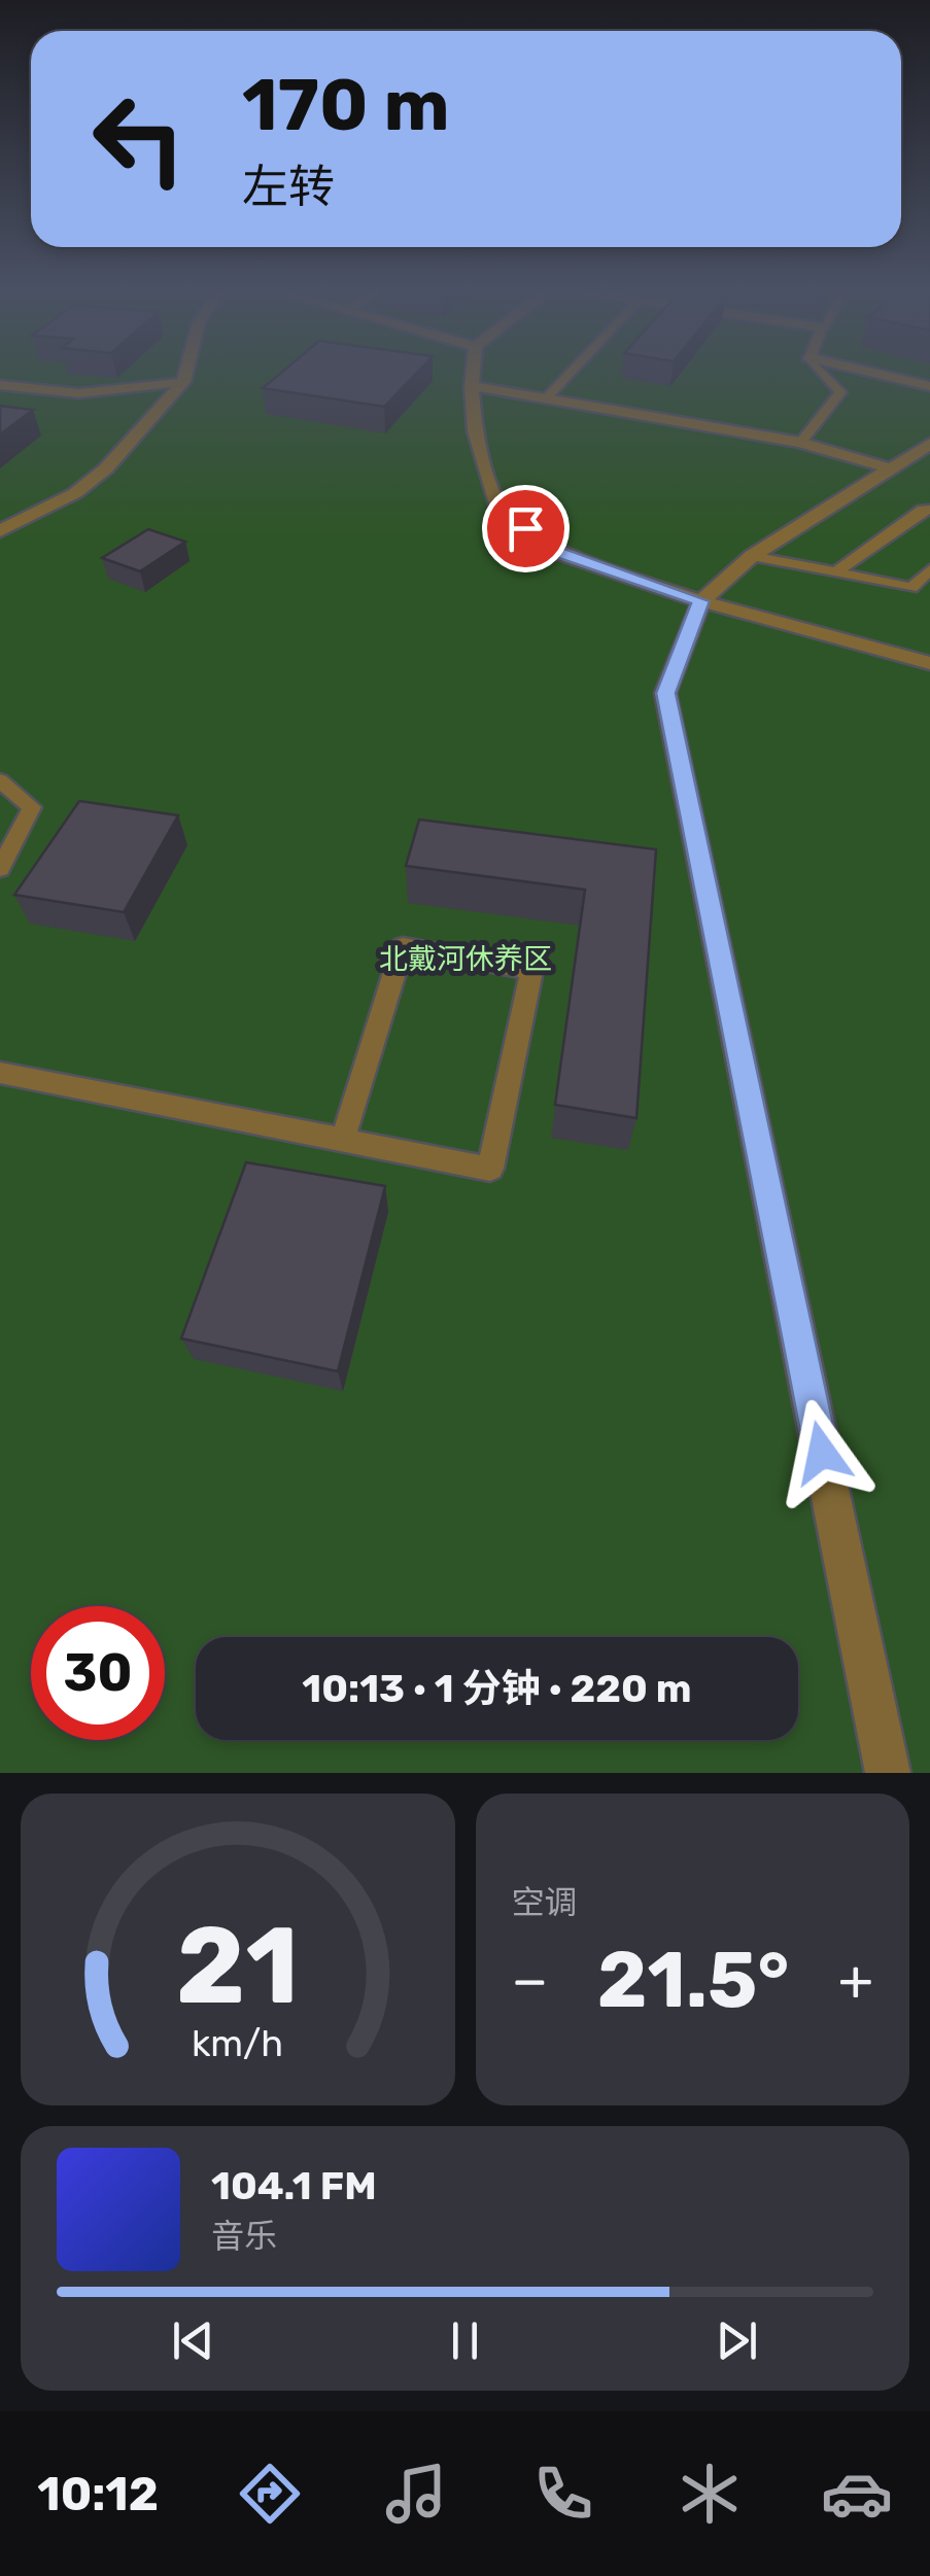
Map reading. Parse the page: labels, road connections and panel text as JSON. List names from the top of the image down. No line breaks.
{"parks":["北戴河休养区"],"page":{"turn":["170 m","左转"],"limit":"30","trip":"10:13 · 1 分钟 · 220 m","tile":"空调","heat":["−","21.5°","+"],"song":["104.1 FM","音乐"],"tabs":"10:12","gauge":["21","km/h"]}}
